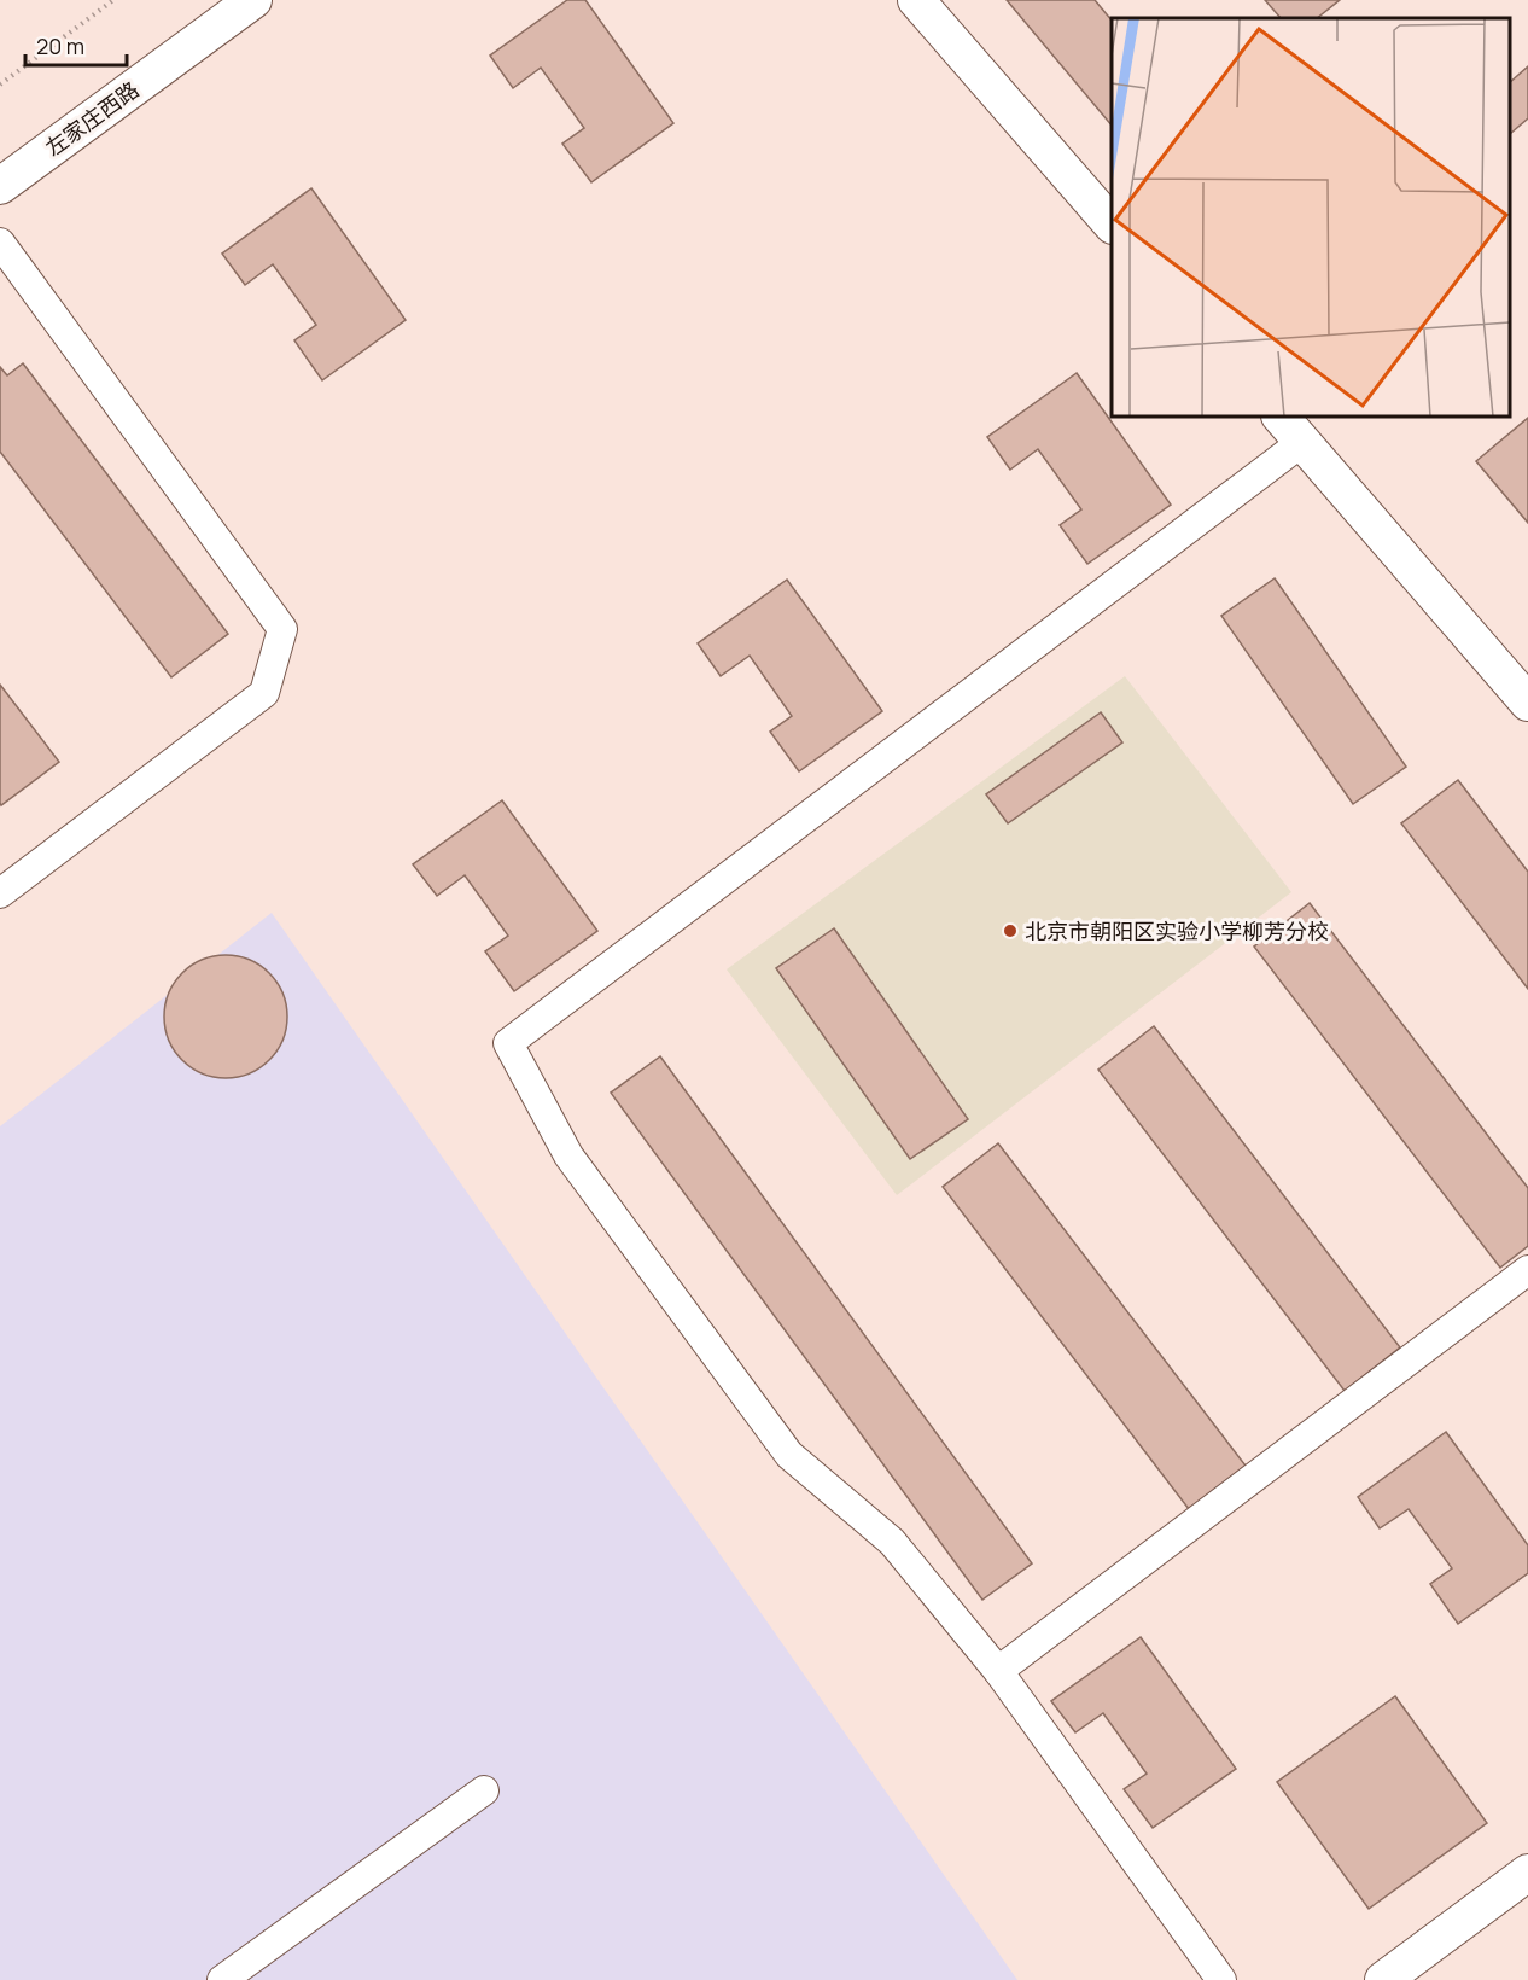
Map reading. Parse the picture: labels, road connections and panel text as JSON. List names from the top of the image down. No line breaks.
{"streets":{"street":["左家庄西路"]},"places":["北京市朝阳区实验小学柳芳分校"],"scale_bar":"20 m"}
